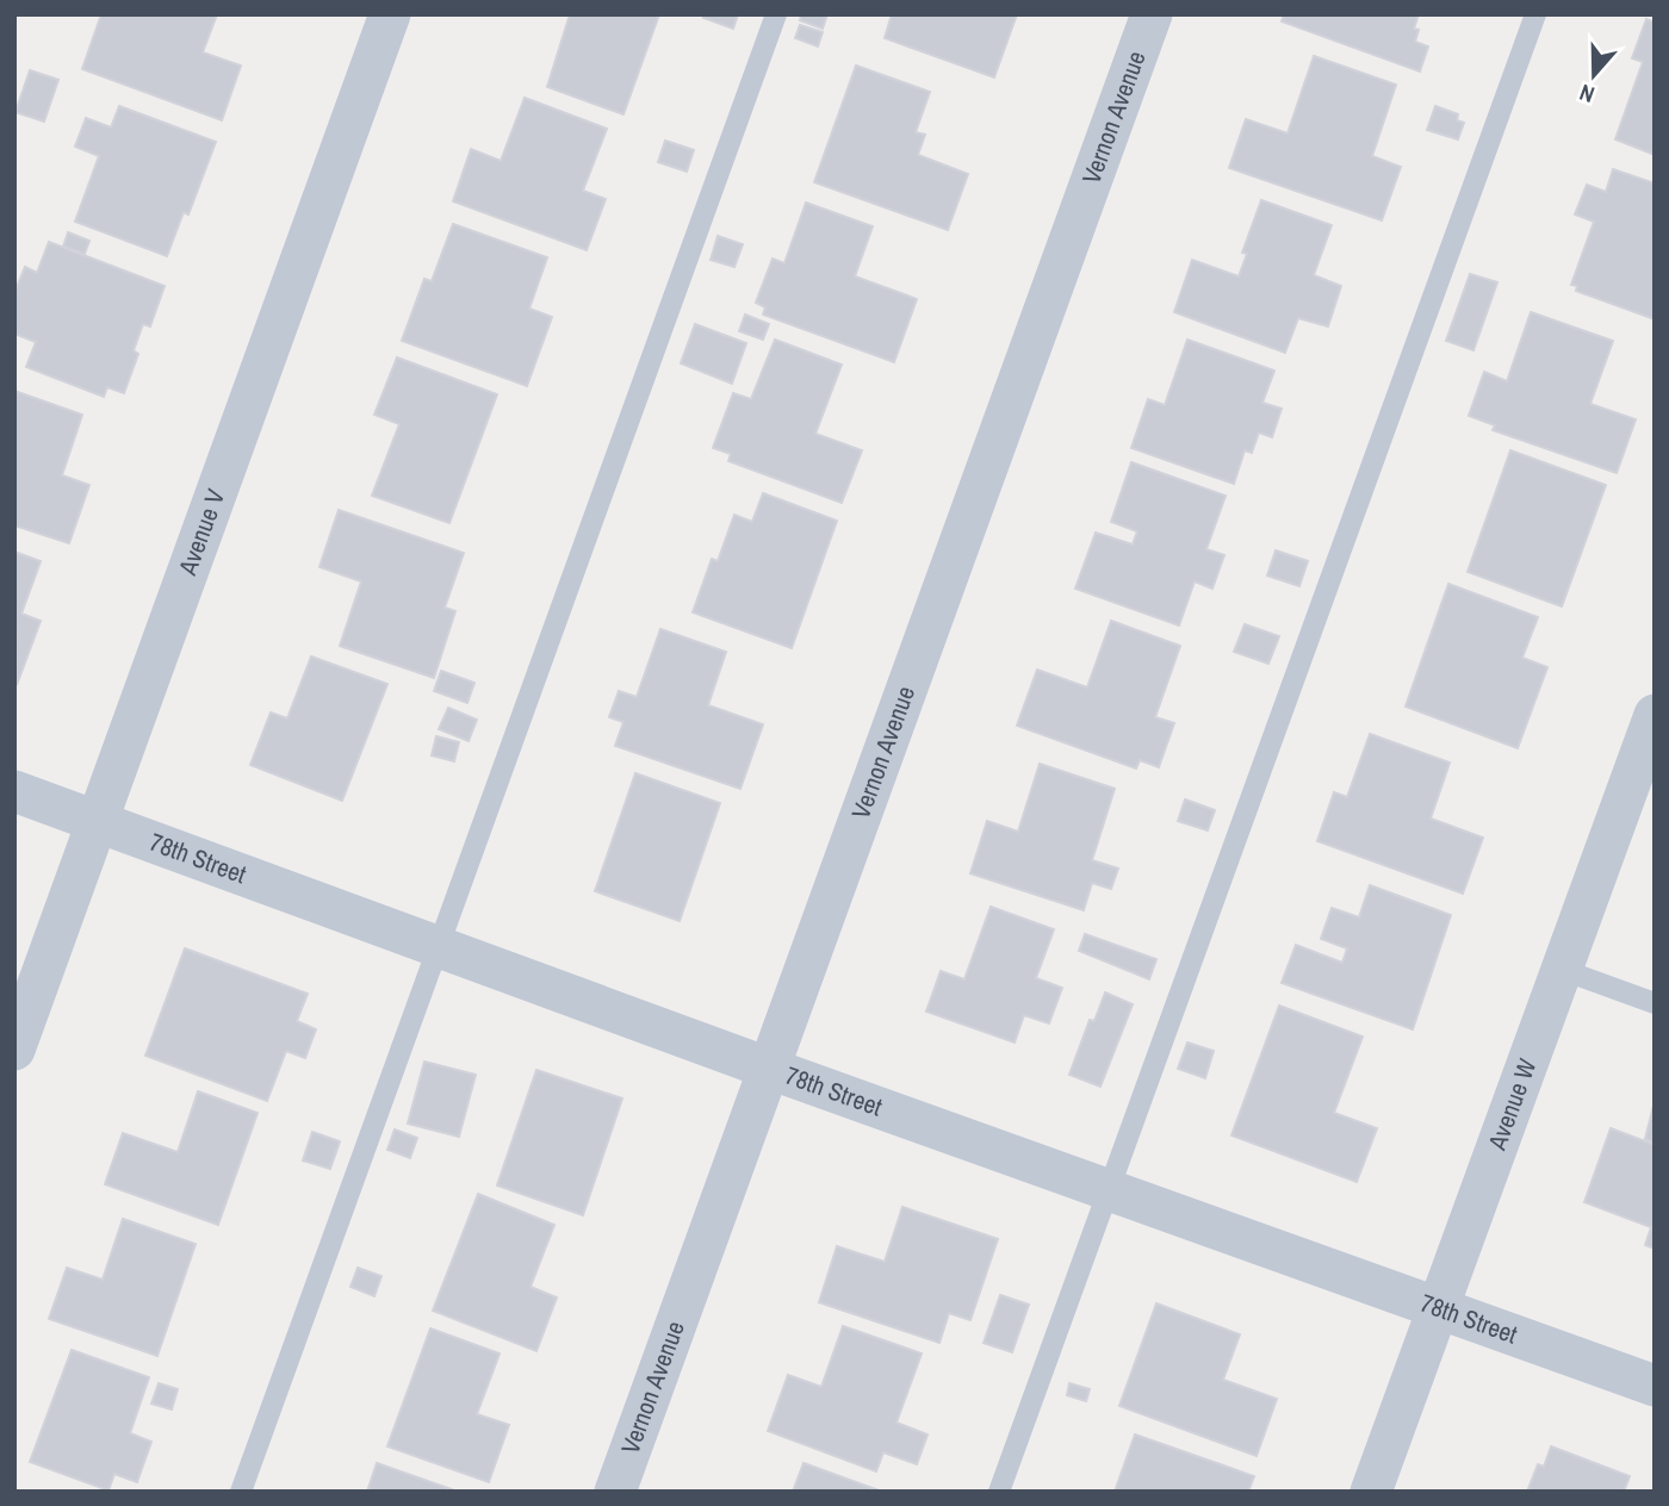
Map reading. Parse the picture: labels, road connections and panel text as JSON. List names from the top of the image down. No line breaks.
{"streets":{"street":["Vernon Avenue","Avenue V","78th Street","Avenue W"]},"crossings":[["Vernon Avenue","78th Street"],["Avenue V","78th Street"],["78th Street","Avenue W"]],"north":"bottom"}
